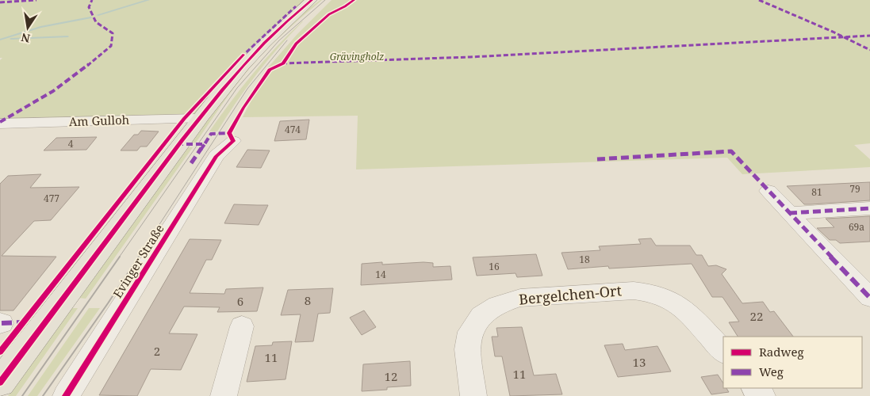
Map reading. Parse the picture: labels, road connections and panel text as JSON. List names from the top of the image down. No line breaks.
{"streets":{"street":["Am Gulloh","Evinger Straße","Bergelchen-Ort"]},"parks":["Grävingholz"],"house_numbers":["474","4","79","81","477","69a","18","16","14","8","6","22","2","11","13","11","12"],"legend":["Radweg","Weg"],"north":"bottom"}
